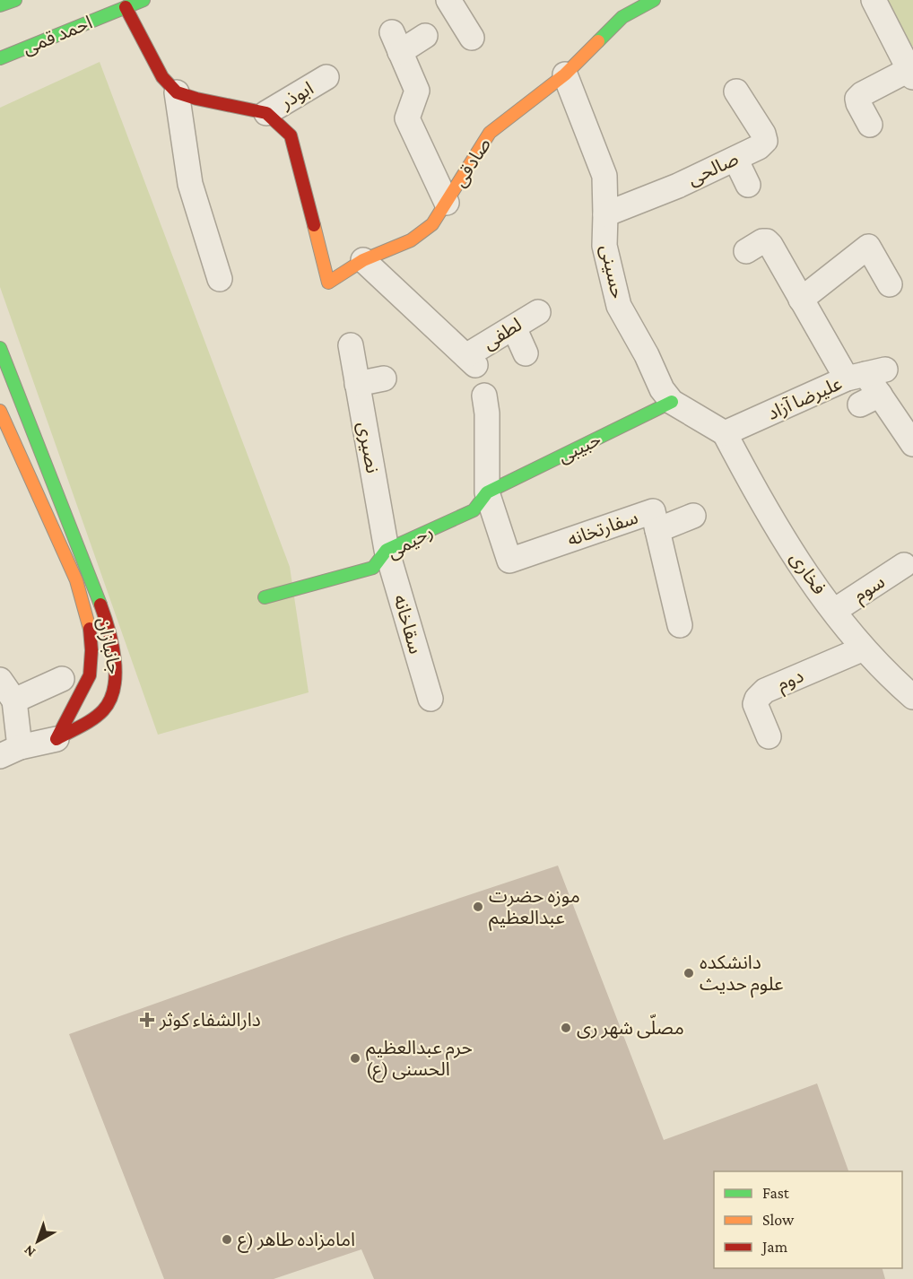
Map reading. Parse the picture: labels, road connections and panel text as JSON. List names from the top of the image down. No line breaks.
{"streets":{"street":["احمد قمی","ابوذر","صادقی","صالحی","حسینی","لطفی","علیرضا آزاد","نصیری","حبیبی","سفارتخانه","رحیمی","فخاری","سوم","سقاخانه","جانبازان","دوم"]},"crossings":[["ابوذر","صادقی"],["صادقی","حسینی"],["صادقی","لطفی"],["صالحی","حسینی"],["حسینی","علیرضا آزاد"],["حسینی","حبیبی"],["حسینی","فخاری"],["علیرضا آزاد","فخاری"],["نصیری","رحیمی"],["نصیری","سقاخانه"],["حبیبی","سفارتخانه"],["حبیبی","رحیمی"],["سفارتخانه","رحیمی"],["رحیمی","سقاخانه"],["فخاری","سوم"],["فخاری","دوم"]],"places":{"other":["موزه حضرت عبدالعظیم","دانشکده علوم حدیث","مصلّی شهر ری","حرم عبدالعظیم الحسنی (ع)","امامزاده طاهر (ع"],"health":["دارالشفاء کوثر"]},"legend":["Fast","Slow","Jam"],"north":"bottom left"}
